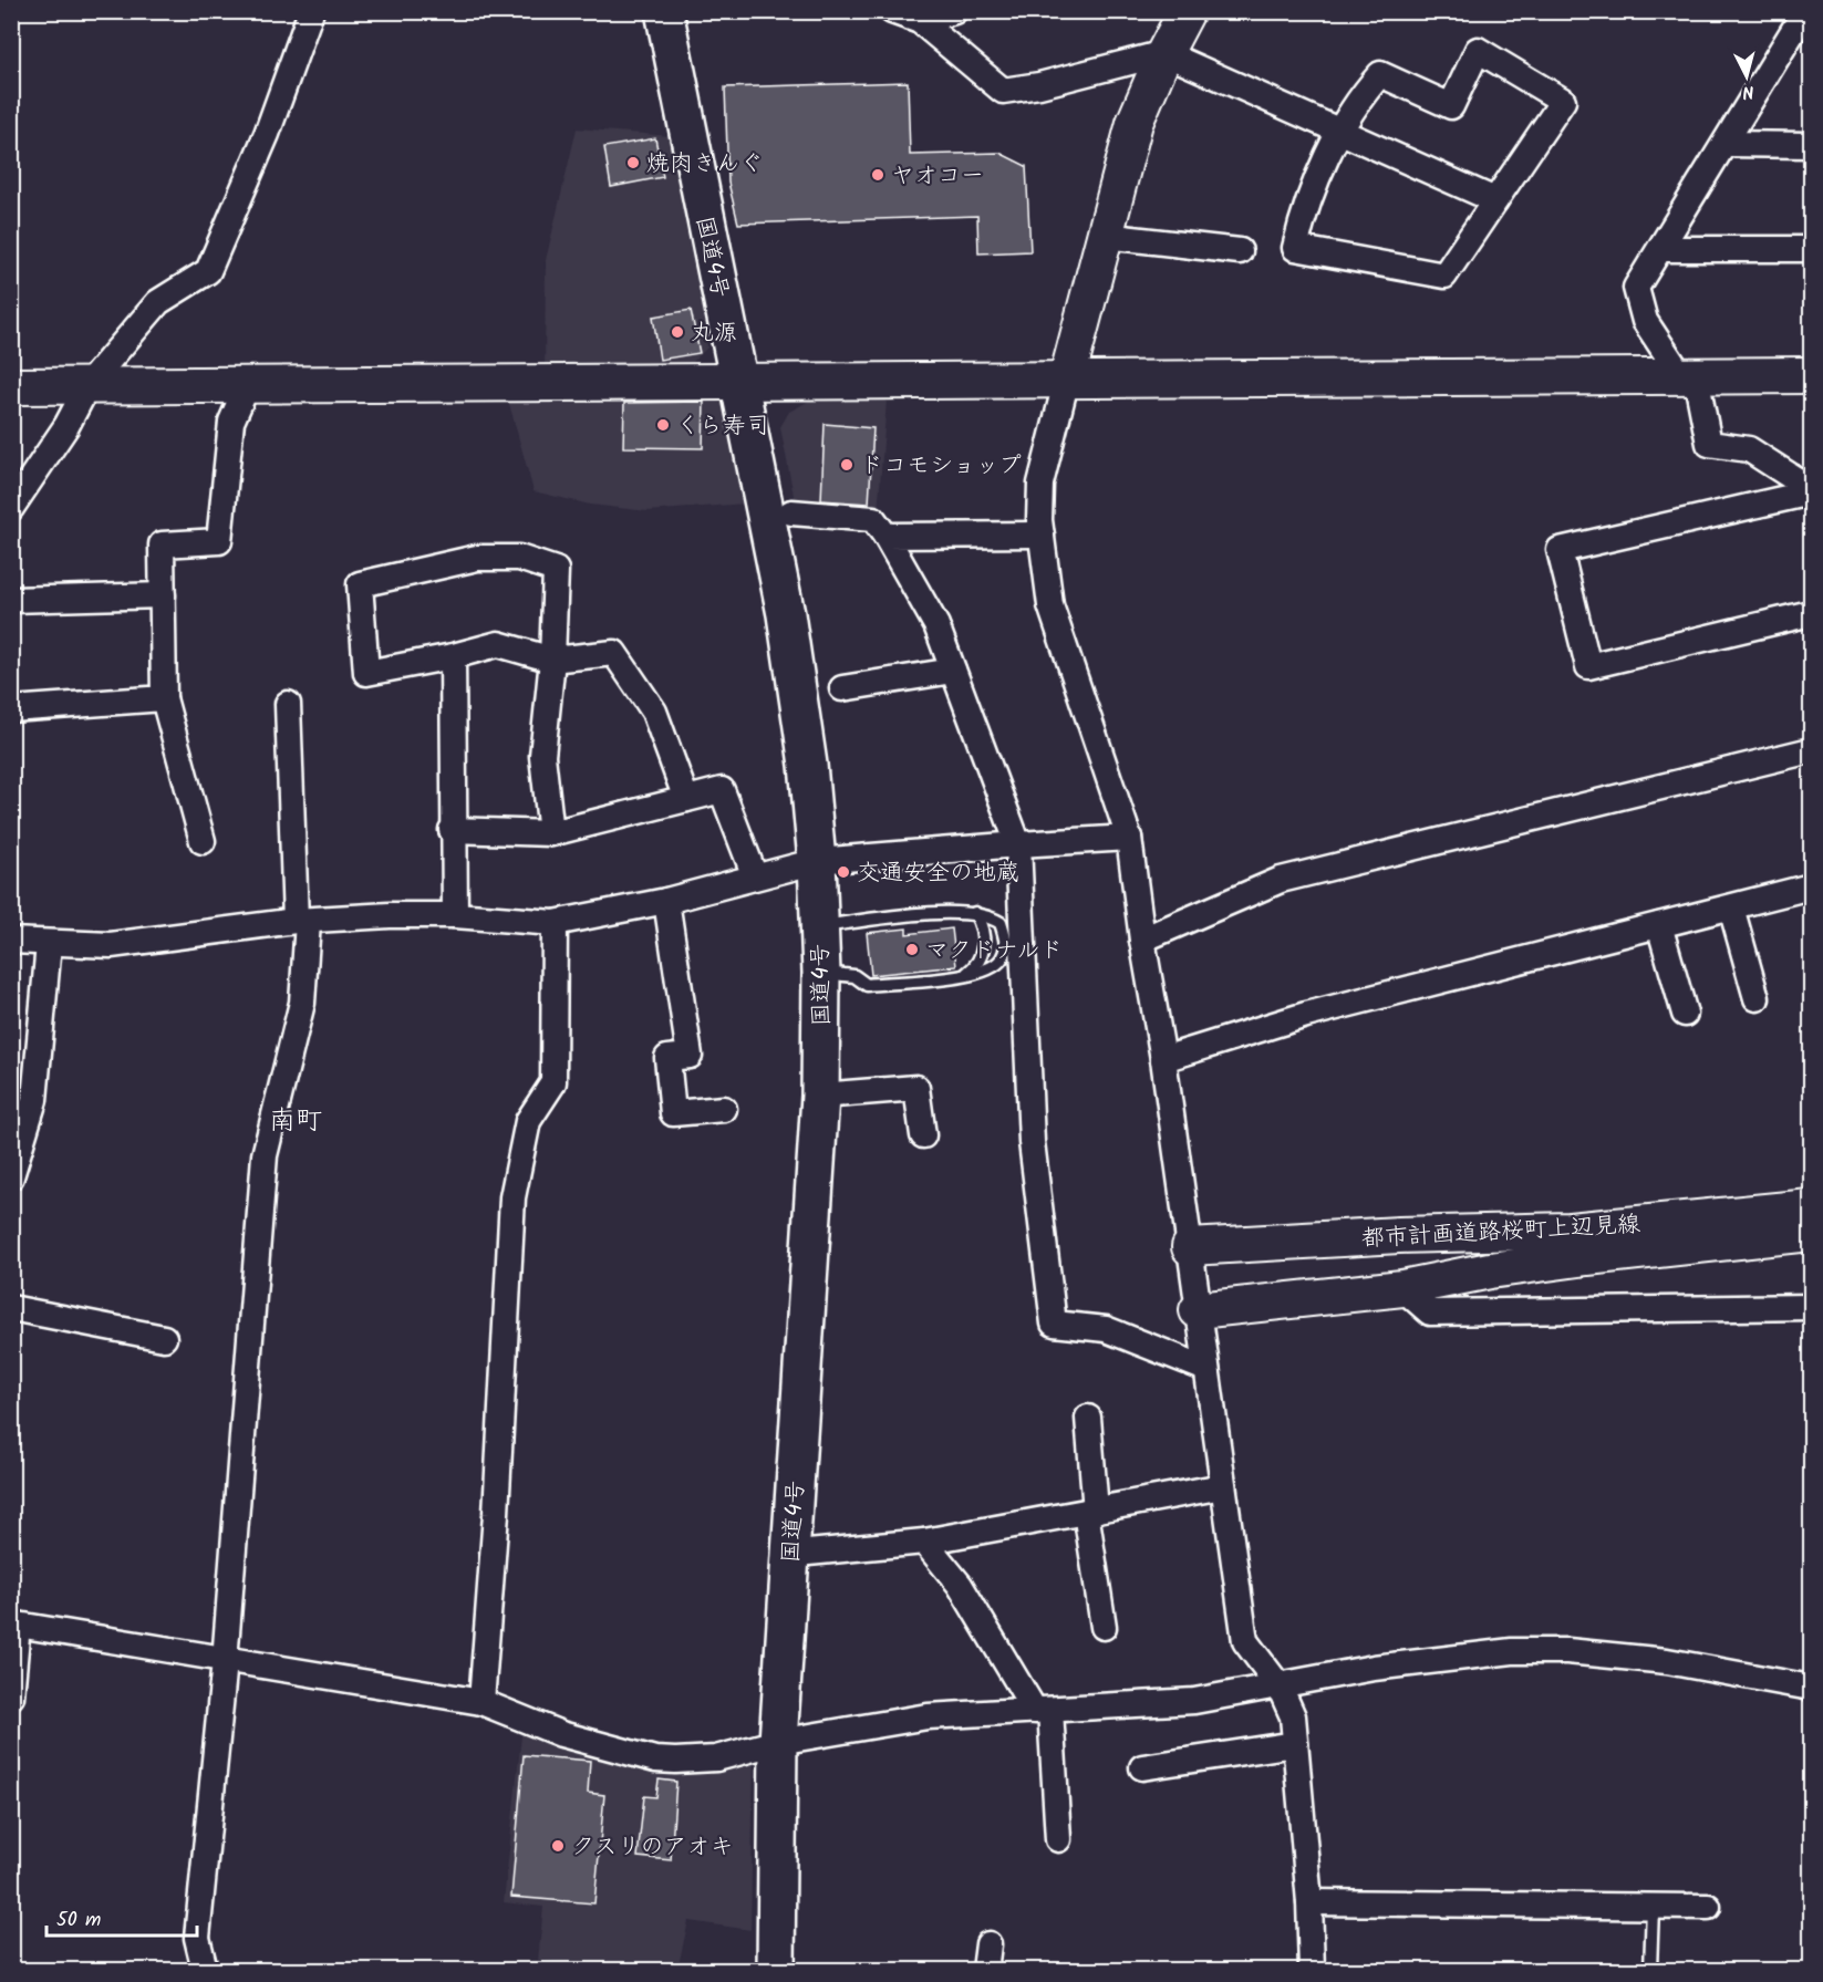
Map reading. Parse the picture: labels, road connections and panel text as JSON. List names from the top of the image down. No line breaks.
{"streets":{"highway":["国道4号"],"street":["都市計画道路桜町上辺見線"]},"districts":["南町"],"places":["焼肉きんぐ","ヤオコー","丸源","くら寿司","ドコモショップ","交通安全の地蔵","マクドナルド","クスリのアオキ"],"scale_bar":"50 m","north":"bottom"}
